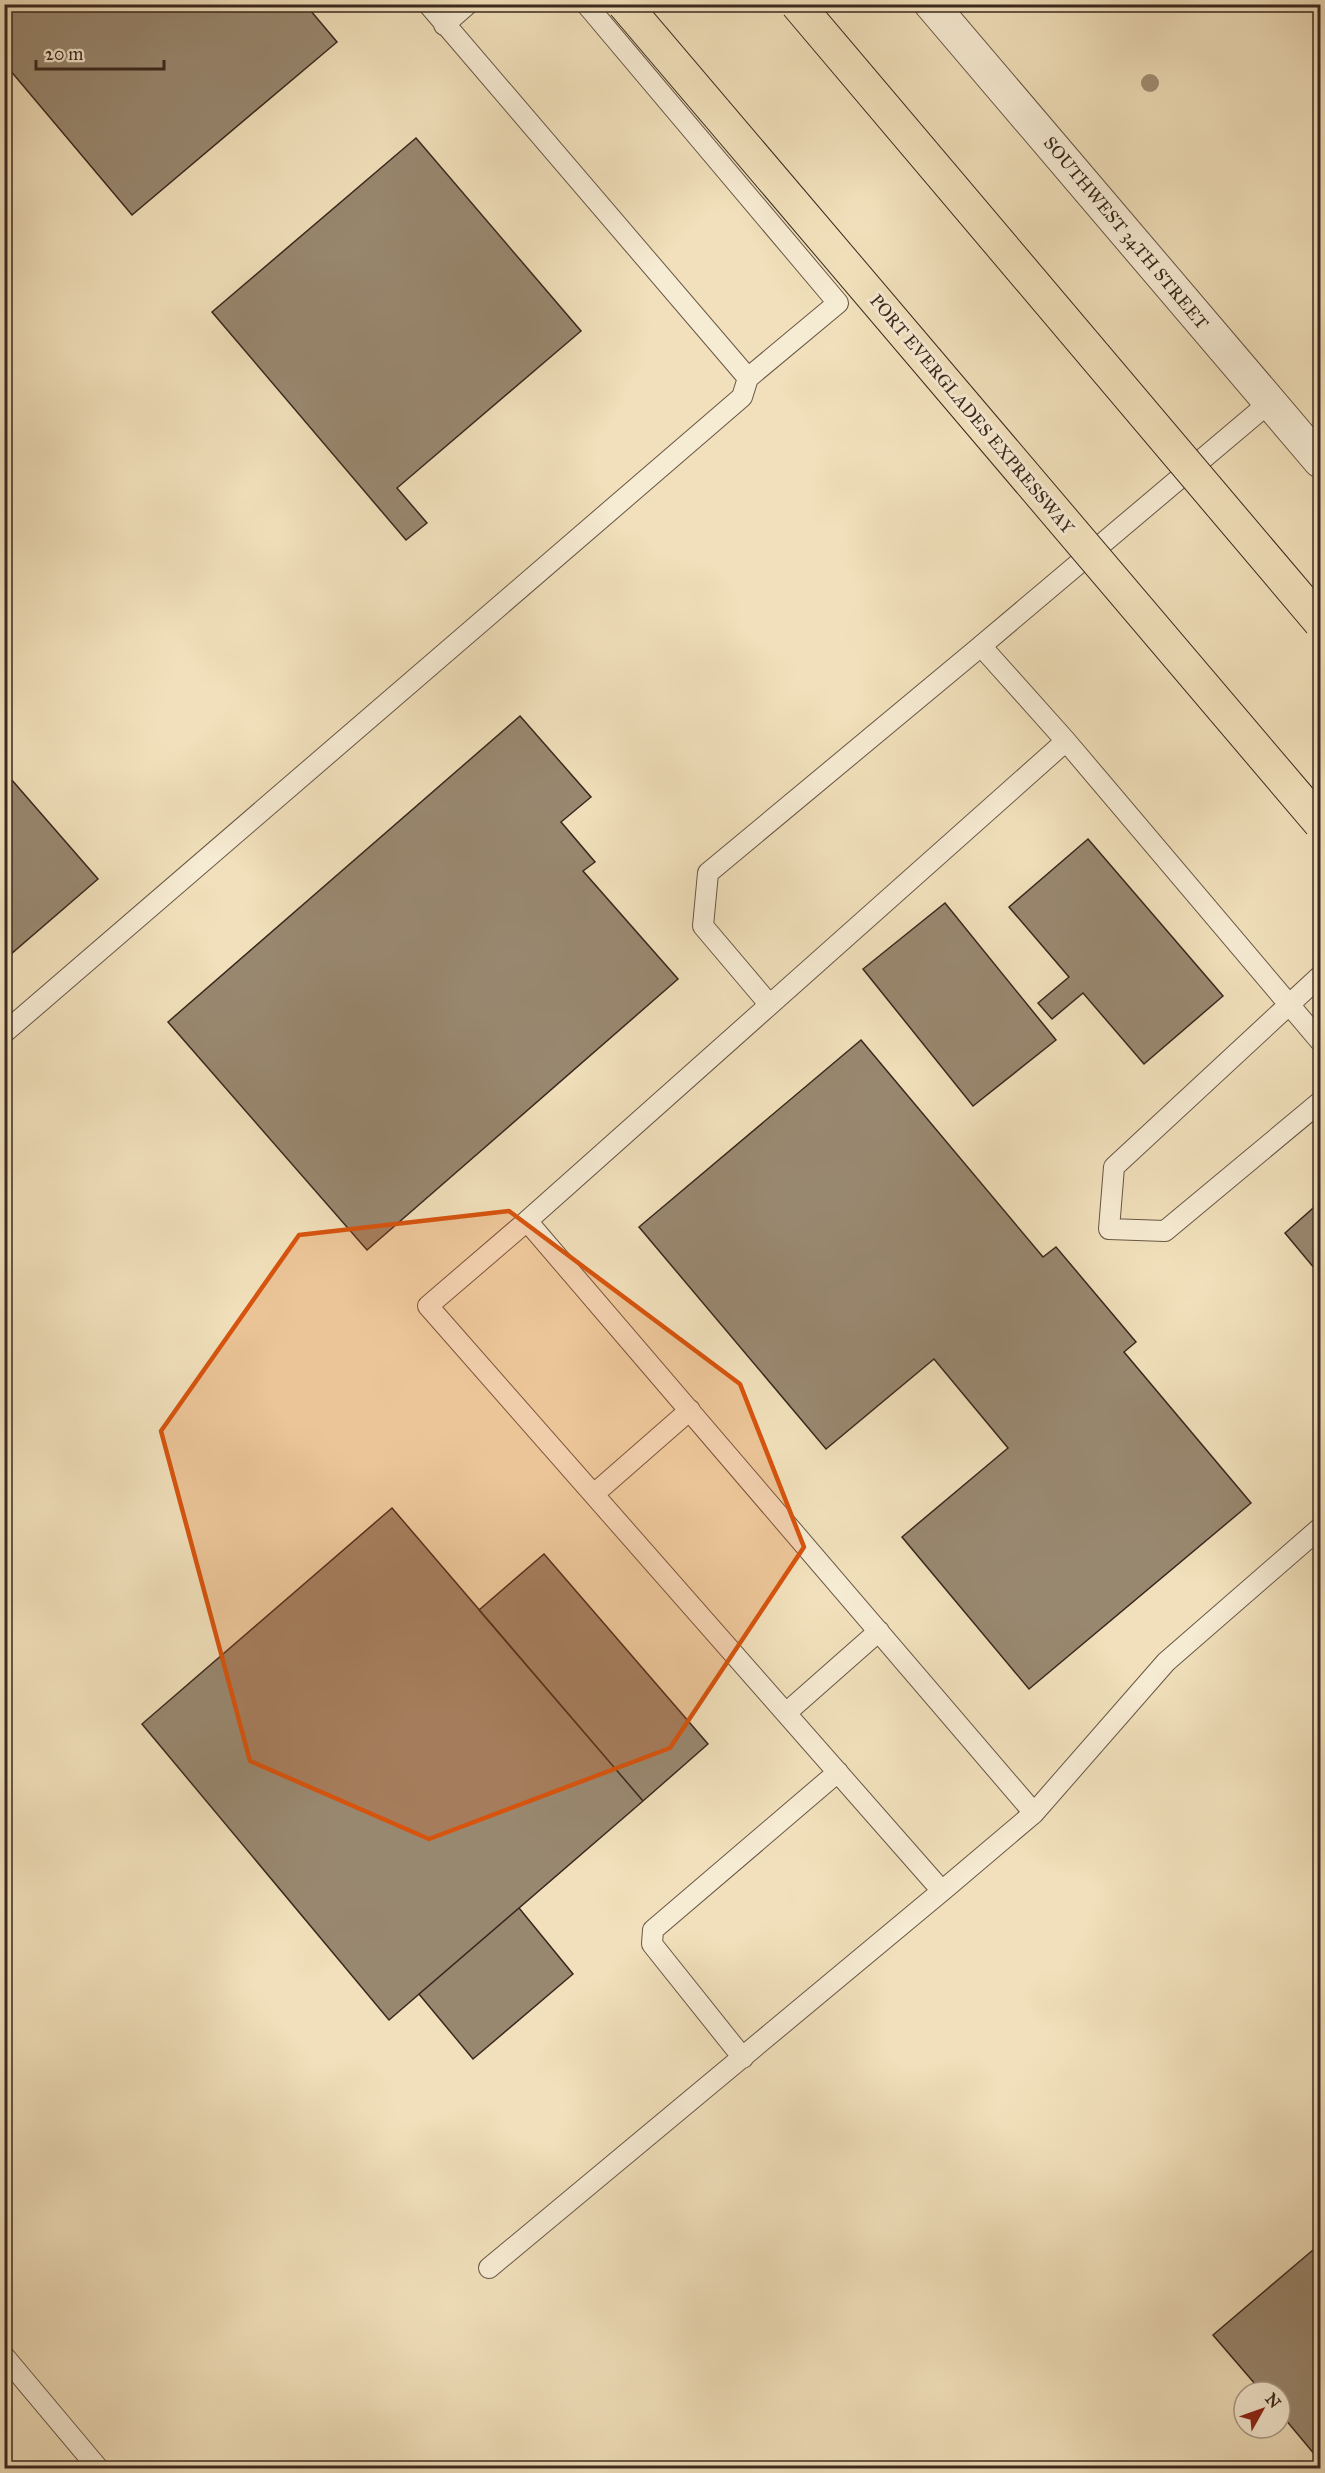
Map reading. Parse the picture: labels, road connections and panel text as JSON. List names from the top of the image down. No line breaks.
{"streets":{"highway":["PORT EVERGLADES EXPRESSWAY"],"street":["SOUTHWEST 34TH STREET"]},"scale_bar":"20 m","north":"top right"}
